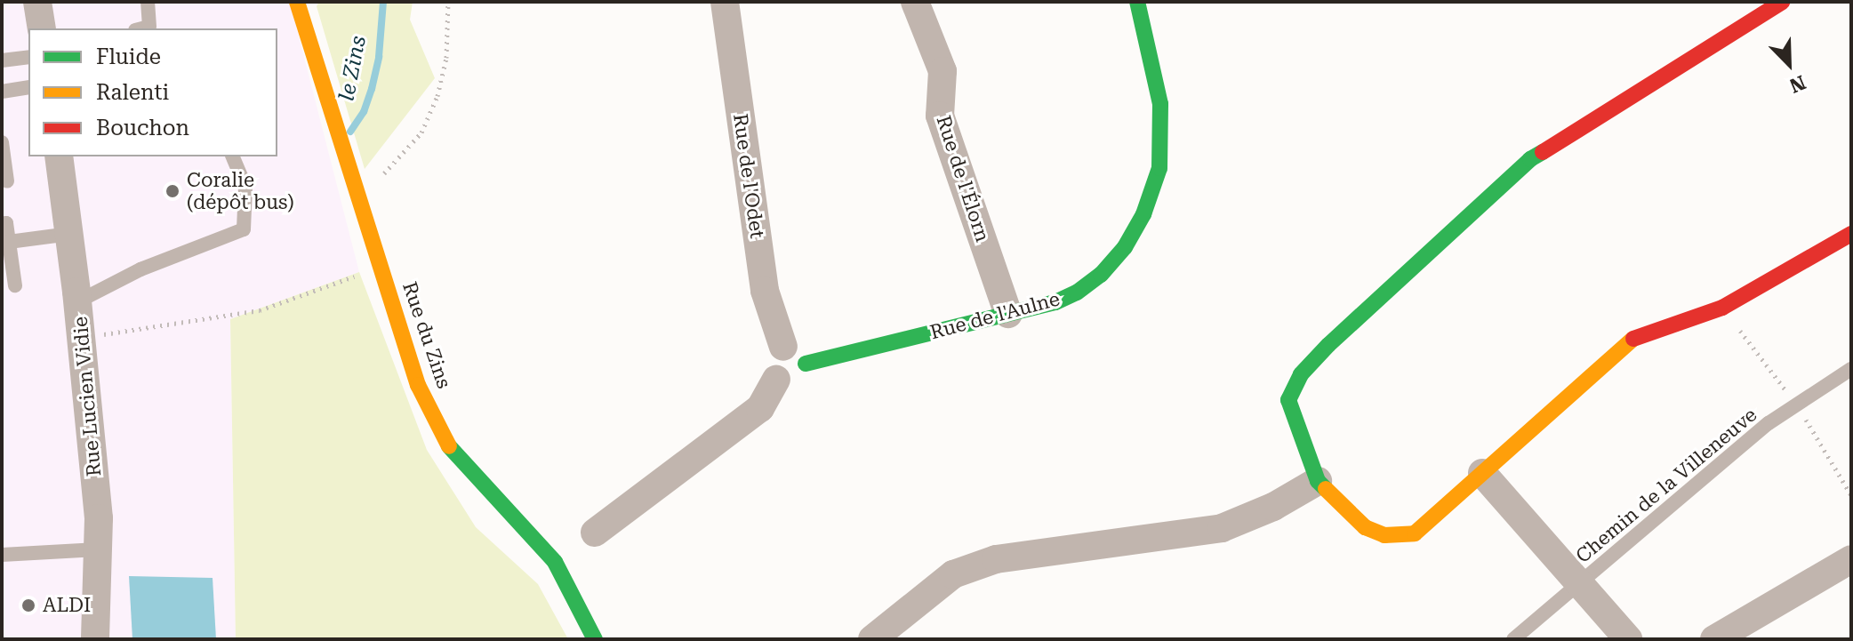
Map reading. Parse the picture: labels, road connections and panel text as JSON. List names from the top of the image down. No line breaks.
{"streets":{"street":["Rue de l'Odet","Rue de l'Élorn","Rue de l'Aulne","Rue du Zins","Rue Lucien Vidie"],"lane":["Chemin de la Villeneuve"]},"crossings":[["Rue de l'Odet","Rue de l'Aulne"],["Rue de l'Élorn","Rue de l'Aulne"]],"water":["le Zins"],"places":["Coralie (dépôt bus)","ALDI"],"legend":["Fluide","Ralenti","Bouchon"],"north":"bottom right"}
